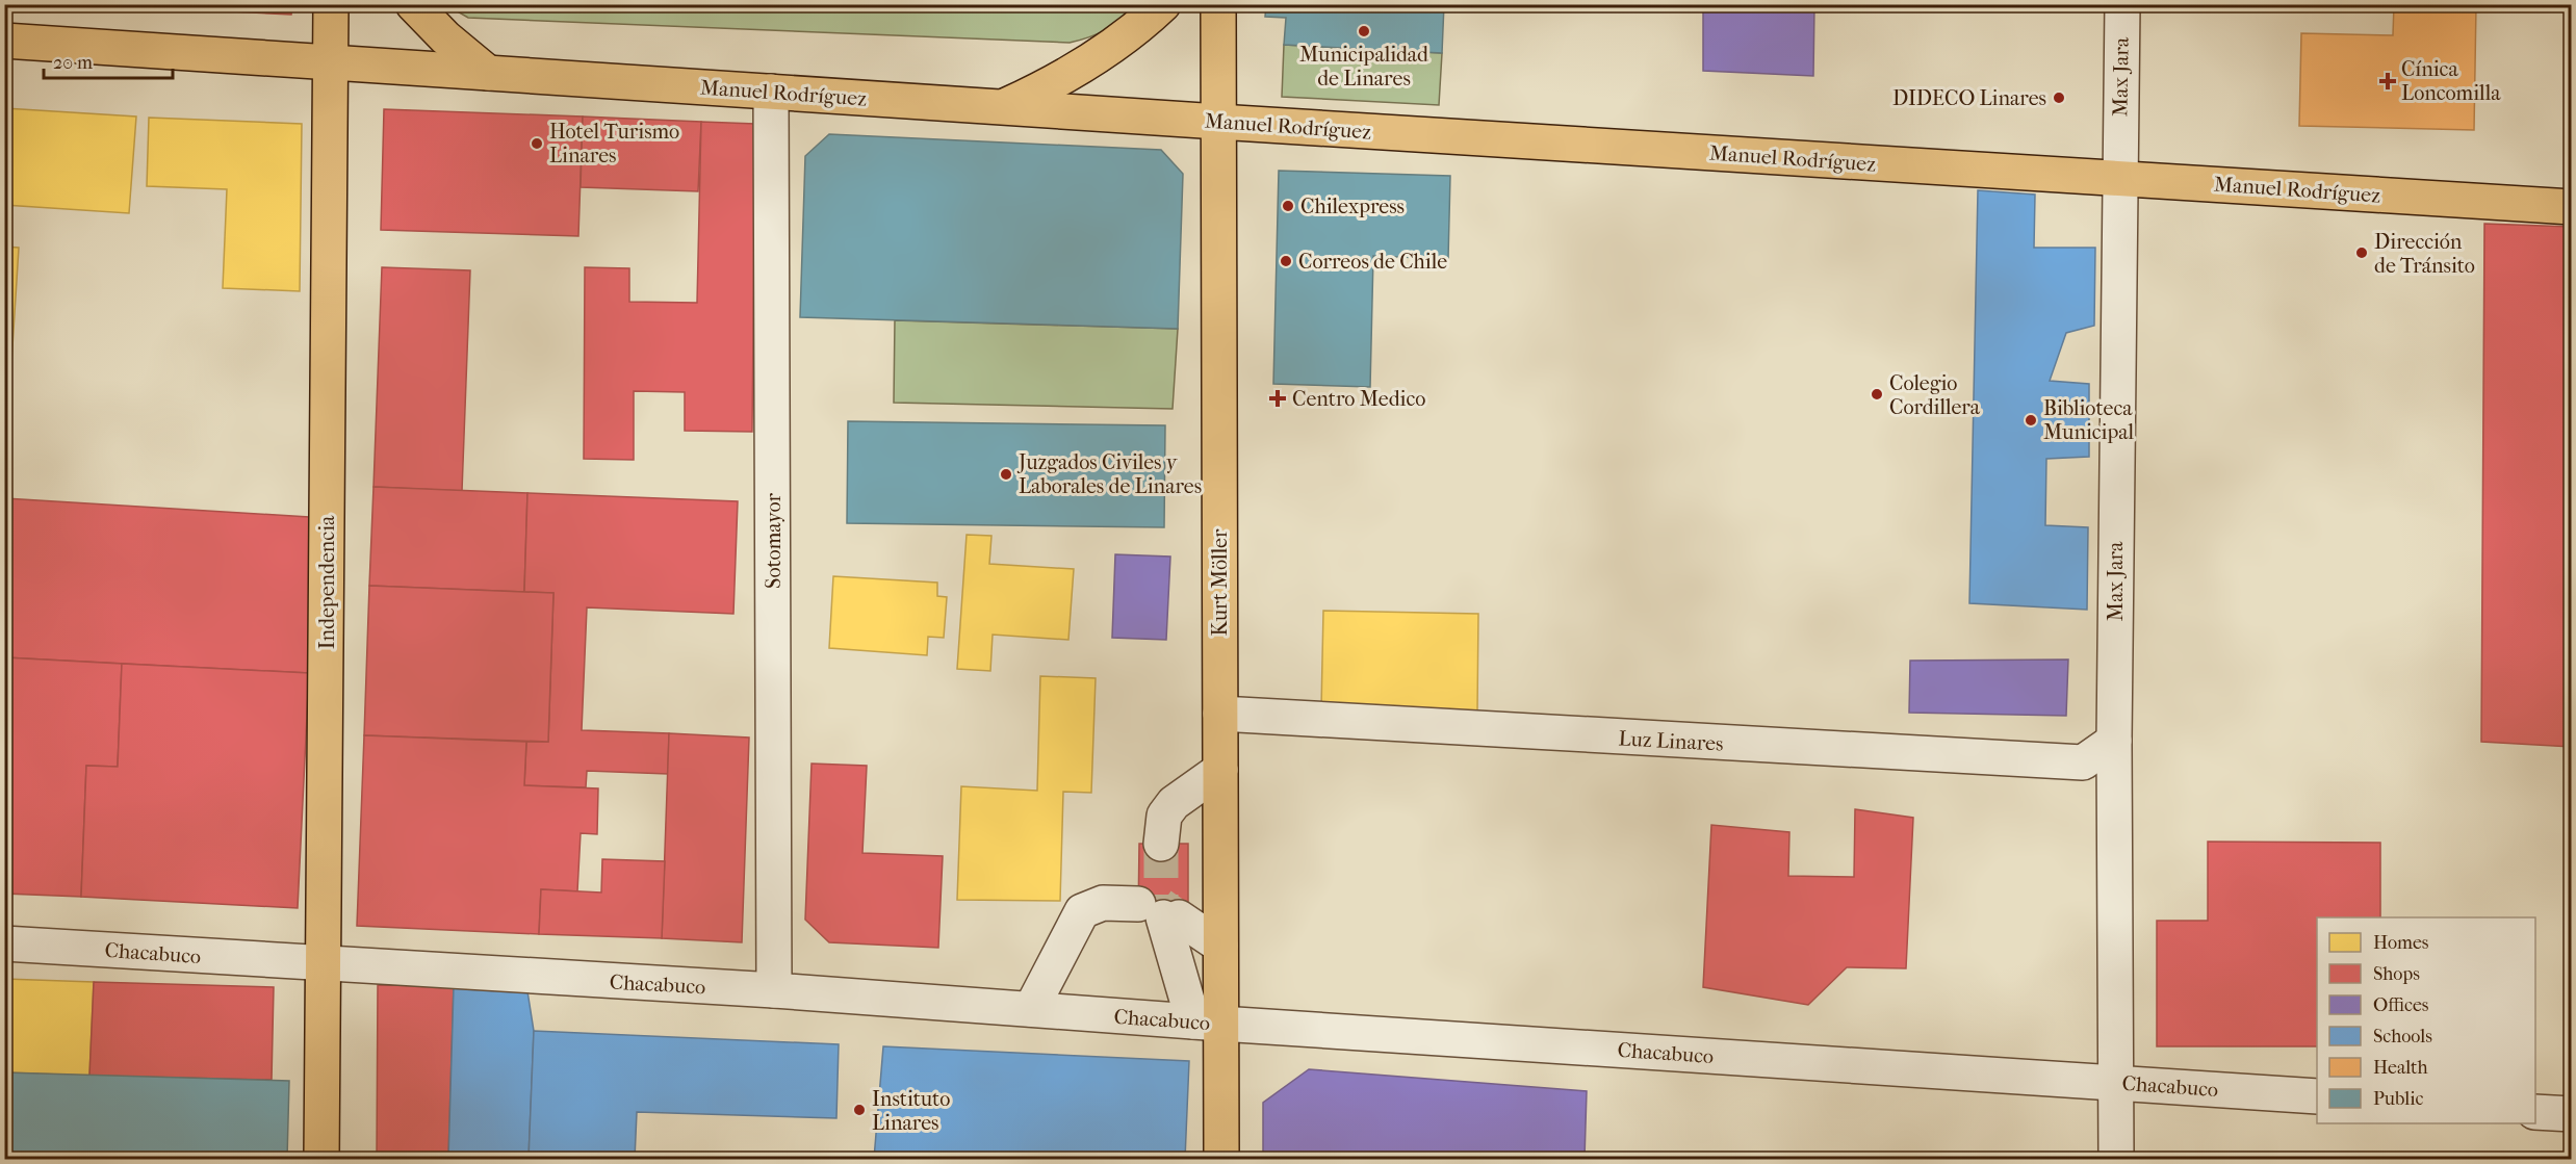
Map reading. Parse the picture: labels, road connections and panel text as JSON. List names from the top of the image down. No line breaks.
{"streets":{"main road":["Manuel Rodríguez","Independencia","Kurt Möller"],"street":["Max Jara","Sotomayor","Luz Linares","Chacabuco"]},"crossings":[["Max Jara","Manuel Rodríguez"],["Max Jara","Luz Linares"],["Max Jara","Chacabuco"],["Manuel Rodríguez","Sotomayor"],["Manuel Rodríguez","Independencia"],["Manuel Rodríguez","Kurt Möller"],["Sotomayor","Chacabuco"],["Independencia","Chacabuco"],["Kurt Möller","Luz Linares"],["Kurt Möller","Chacabuco"]],"places":{"other":["Municipalidad de Linares","DIDECO Linares","Hotel Turismo Linares","Chilexpress","Dirección de Tránsito","Correos de Chile","Colegio Cordillera","Biblioteca Municipal","Juzgados Civiles y Laborales de Linares","Instituto Linares"],"health":["Cínica Loncomilla","Centro Medico"]},"legend":["Homes","Shops","Offices","Schools","Health","Public"],"scale_bar":"20 m"}
